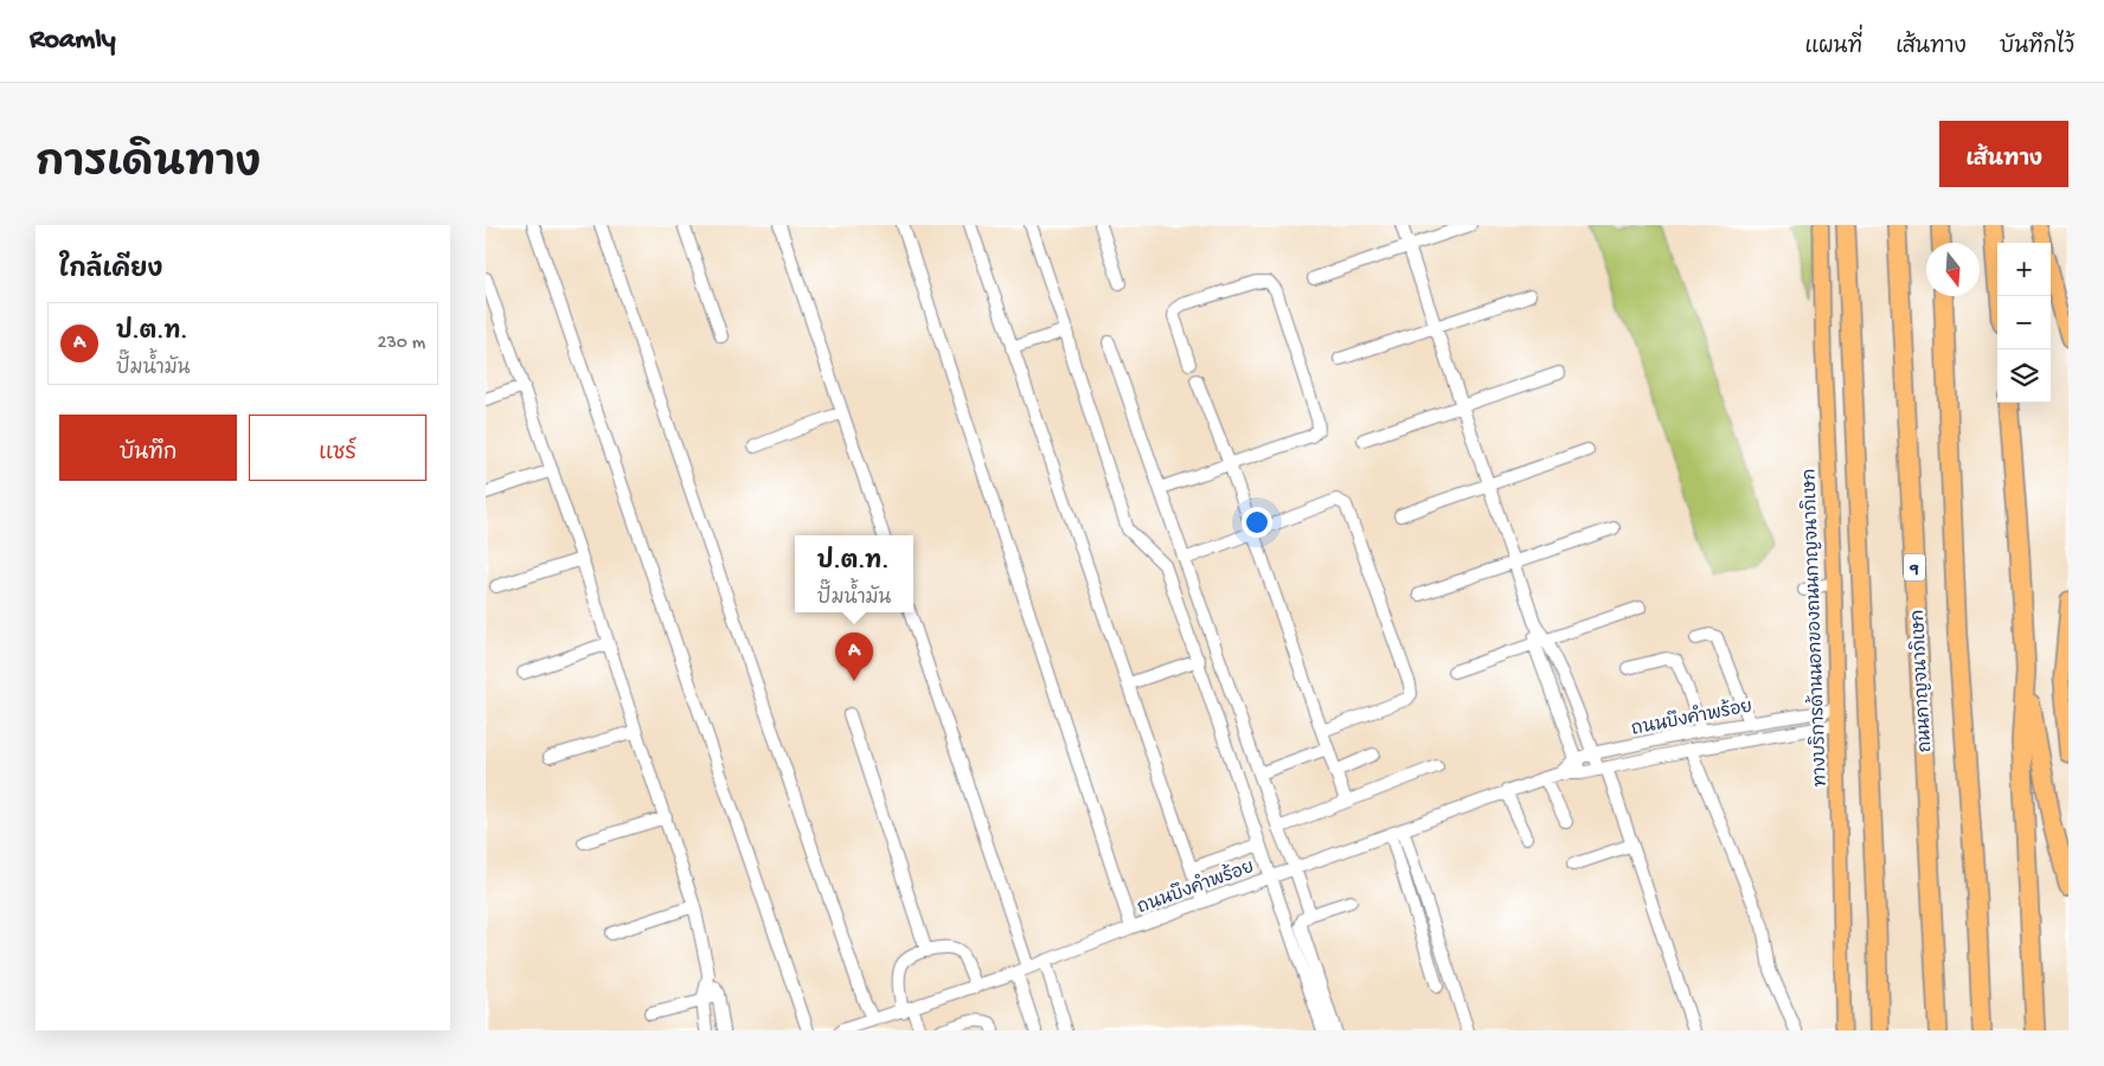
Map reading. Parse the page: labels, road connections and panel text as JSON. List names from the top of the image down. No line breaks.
{"streets":{"highway":["9","ถนนกาญจนาภิเษก"],"main road":["ทางบริการด้านนอกของถนนกาญจนาภิเษก"],"street":["ถนนบึงคำพร้อย"]},"crossings":[["ทางบริการด้านนอกของถนนกาญจนาภิเษก","ถนนบึงคำพร้อย"]],"north":"bottom","page":{"header":"Roamly","nav":["แผนที่","เส้นทาง","บันทึกไว้"],"title":"การเดินทาง","buttons":["เส้นทาง",["บันทึก","แชร์"]],"heading":"ใกล้เคียง","map_buttons":["+","−"],"list":[{"mark":"A","name":"ป.ต.ท.","note":"ปั๊มน้ำมัน","value":"230 m"}],"popup":["ป.ต.ท.","ปั๊มน้ำมัน"],"pins":"A"}}
